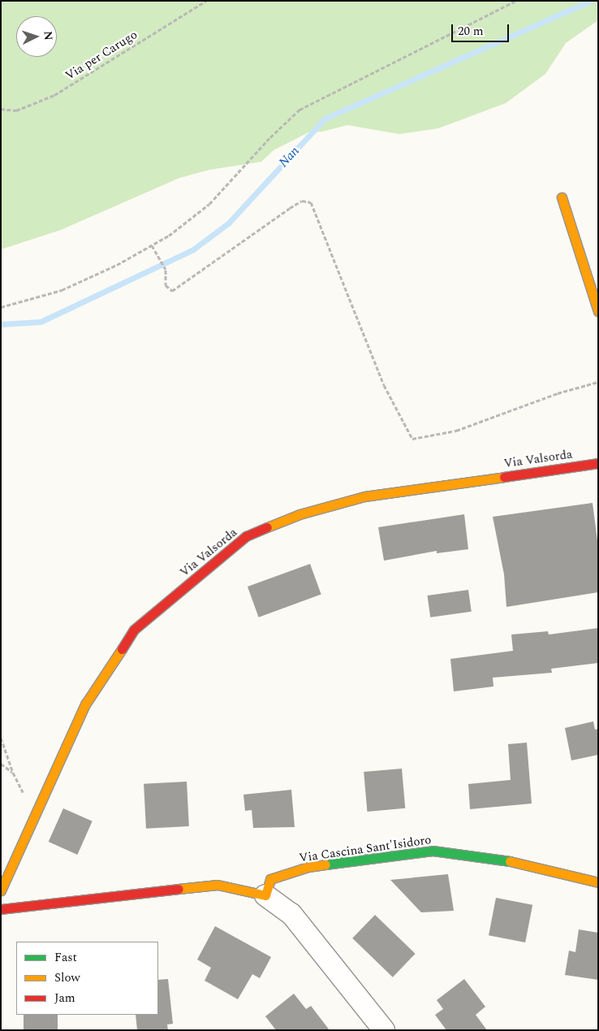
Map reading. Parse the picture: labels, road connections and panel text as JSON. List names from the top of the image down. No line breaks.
{"streets":{"street":["Via Valsorda","Via Cascina Sant'Isidoro"],"path":["Via per Carugo"]},"water":["Nan"],"legend":["Fast","Slow","Jam"],"scale_bar":"20 m","north":"right"}
